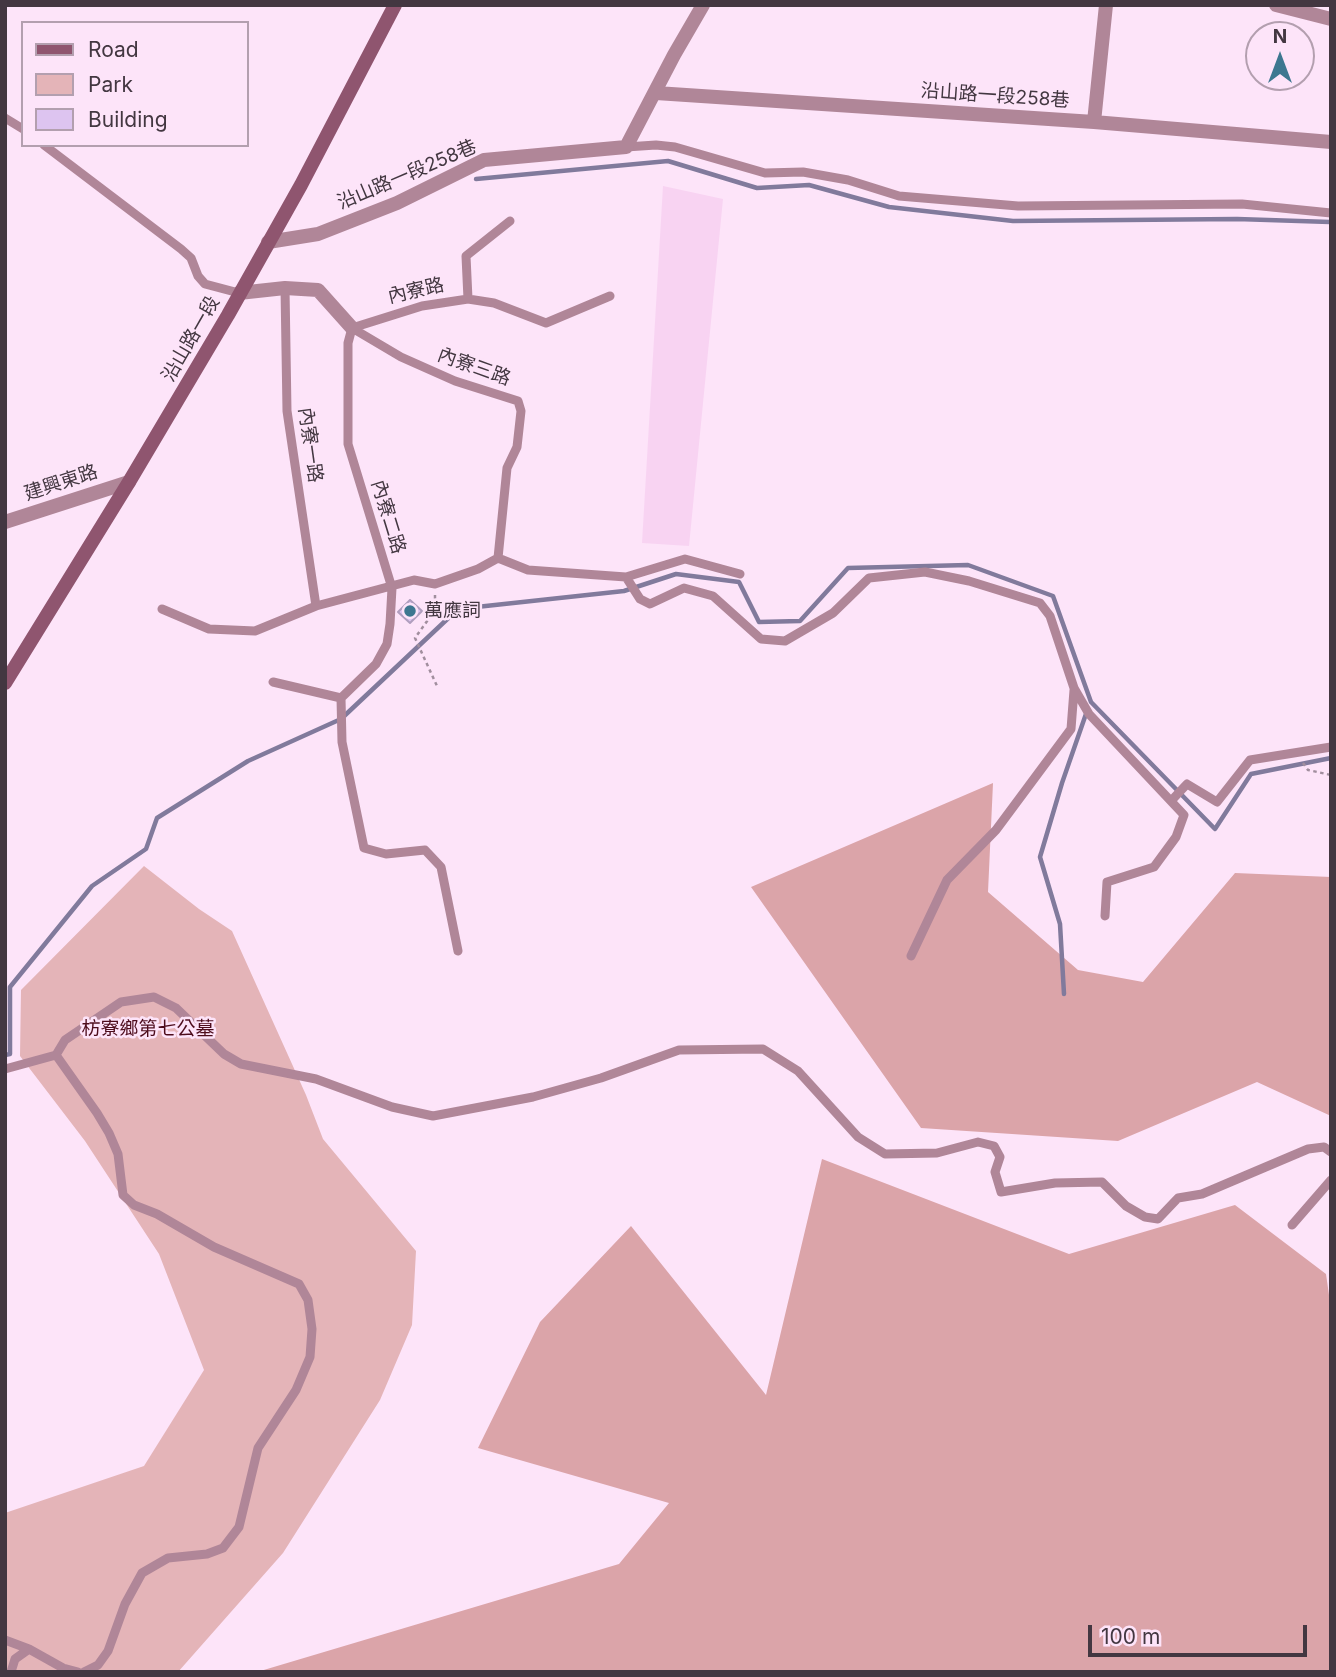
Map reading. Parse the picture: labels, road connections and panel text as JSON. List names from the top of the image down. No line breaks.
{"streets":{"main road":["沿山路一段"],"street":["沿山路一段258巷","建興東路"],"lane":["內寮路","內寮三路","內寮一路","內寮二路"]},"crossings":[["沿山路一段258巷","沿山路一段"],["內寮路","內寮三路"],["內寮路","內寮二路"],["沿山路一段","建興東路"],["內寮三路","內寮二路"]],"parks":["枋寮鄉第七公墓"],"places":["萬應詞"],"legend":["Road","Park","Building"],"scale_bar":"100 m","north":"top"}
